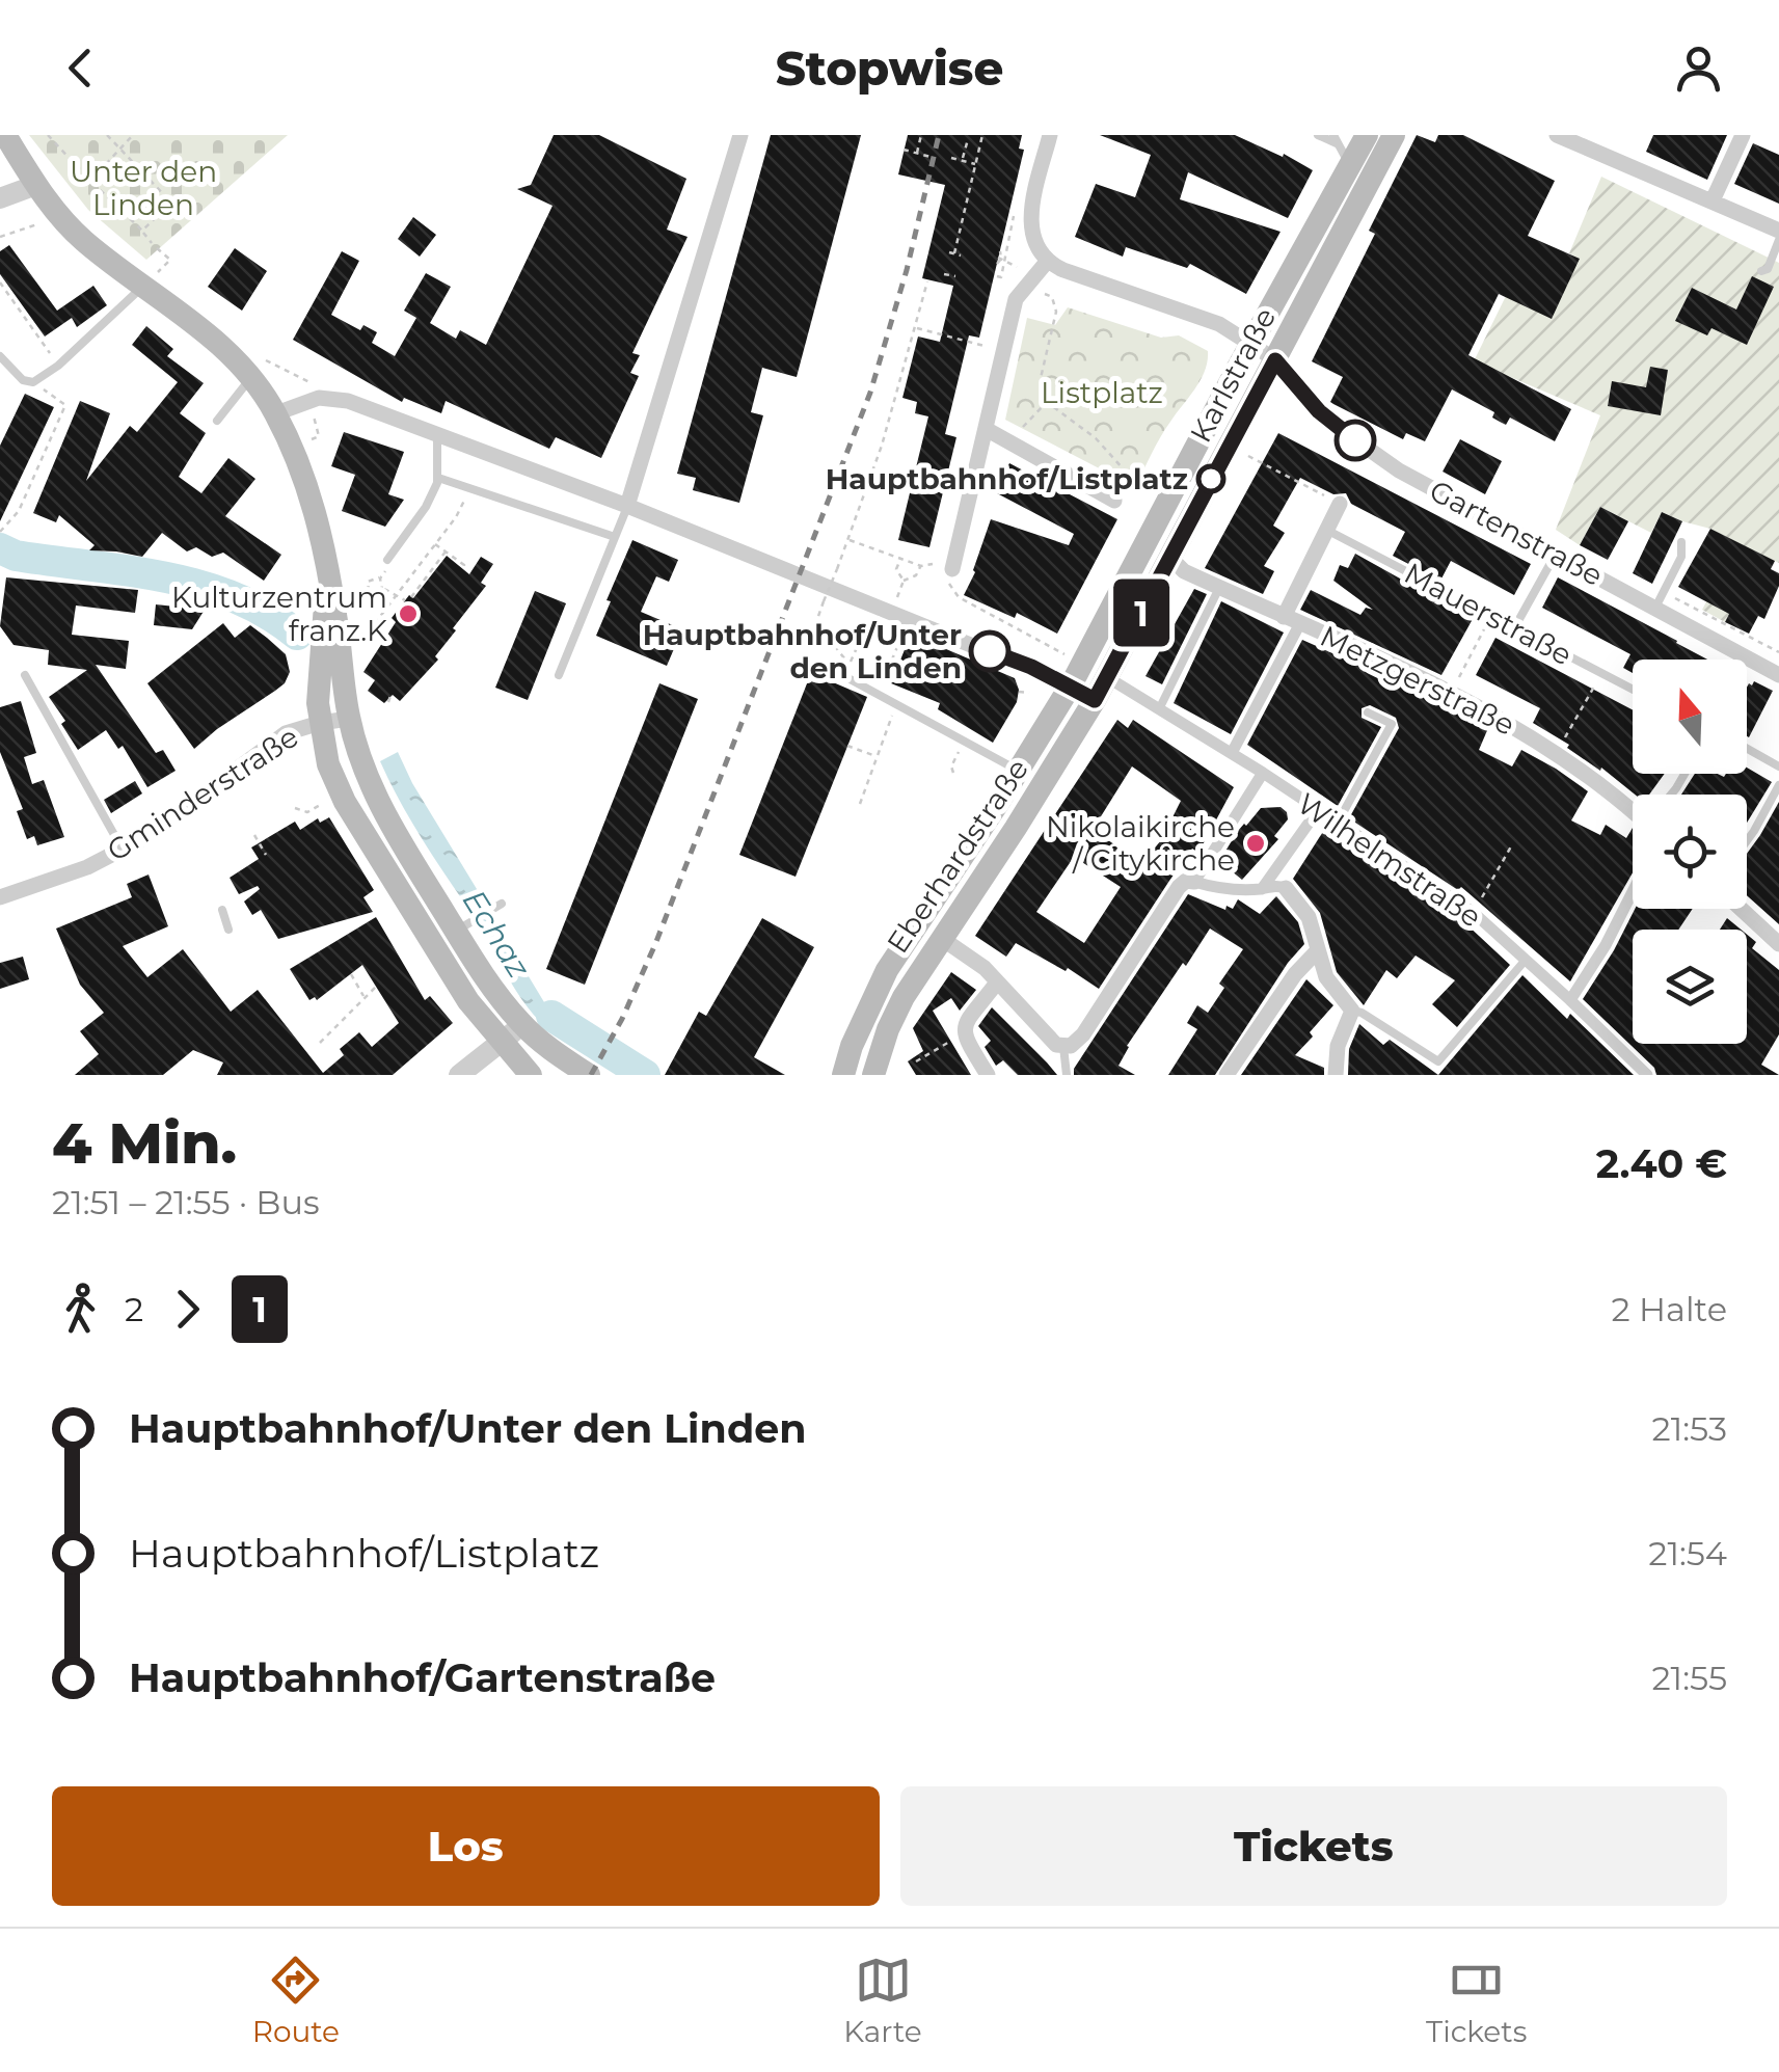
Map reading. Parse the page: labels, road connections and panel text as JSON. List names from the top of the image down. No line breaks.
{"streets":{"main road":["Karlstraße","Eberhardstraße"],"street":["Gartenstraße","Metzgerstraße","Gminderstraße","Wilhelmstraße"],"lane":["Mauerstraße"]},"crossings":[["Karlstraße","Gartenstraße"],["Karlstraße","Metzgerstraße"],["Karlstraße","Eberhardstraße"],["Karlstraße","Wilhelmstraße"]],"water":["Echaz"],"parks":["Unter den Linden","Listplatz"],"places":["Hauptbahnhof/Listplatz","Kulturzentrum franz.K","Hauptbahnhof/Unter den Linden","Nikolaikirche / Citykirche"],"lines":["bus line 1"],"north":"top","page":{"header":"Stopwise","on_map":"1","heading":["4 Min.","21:51 – 21:55 · Bus","2.40 €"],"legs":["2","1","2 Halte"],"list":[{"name":"Hauptbahnhof/Unter den Linden","value":"21:53"},{"name":"Hauptbahnhof/Listplatz","value":"21:54"},{"name":"Hauptbahnhof/Gartenstraße","value":"21:55"}],"buttons":["Los","Tickets"],"tabs":["Route","Karte","Tickets"]}}
